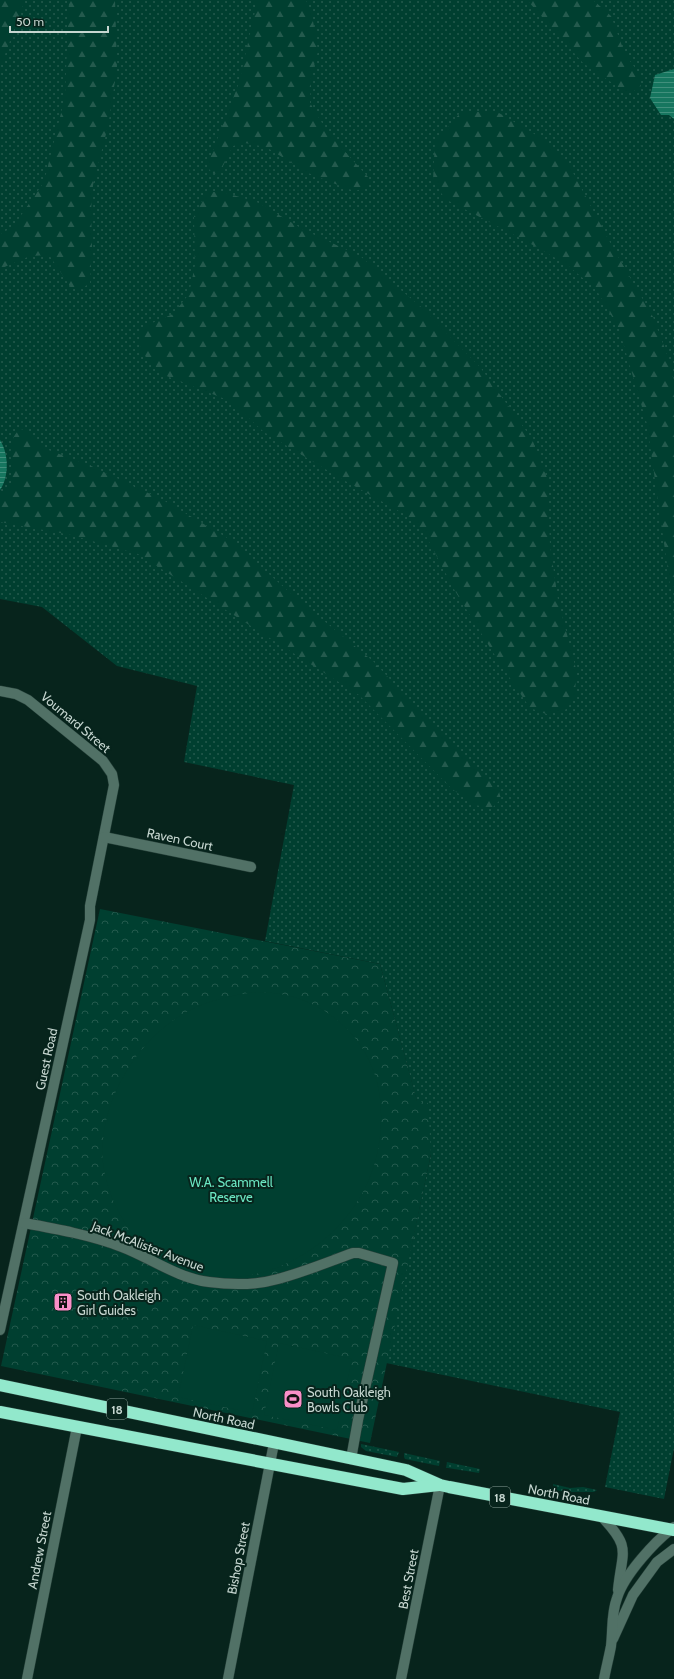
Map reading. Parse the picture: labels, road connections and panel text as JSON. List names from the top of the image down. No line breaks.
{"streets":{"highway":["18","North Road"],"street":["Voumard Street","Raven Court","Guest Road","Jack McAlister Avenue","Andrew Street","Bishop Street","Best Street"]},"crossings":[["Voumard Street","Guest Road"],["Raven Court","Guest Road"],["Guest Road","Jack McAlister Avenue"],["Jack McAlister Avenue","North Road"],["North Road","Andrew Street"],["North Road","Bishop Street"],["North Road","Best Street"]],"parks":["W.A. Scammell Reserve"],"places":{"building":["South Oakleigh Girl Guides"],"sports":["South Oakleigh Bowls Club"]},"scale_bar":"50 m"}
